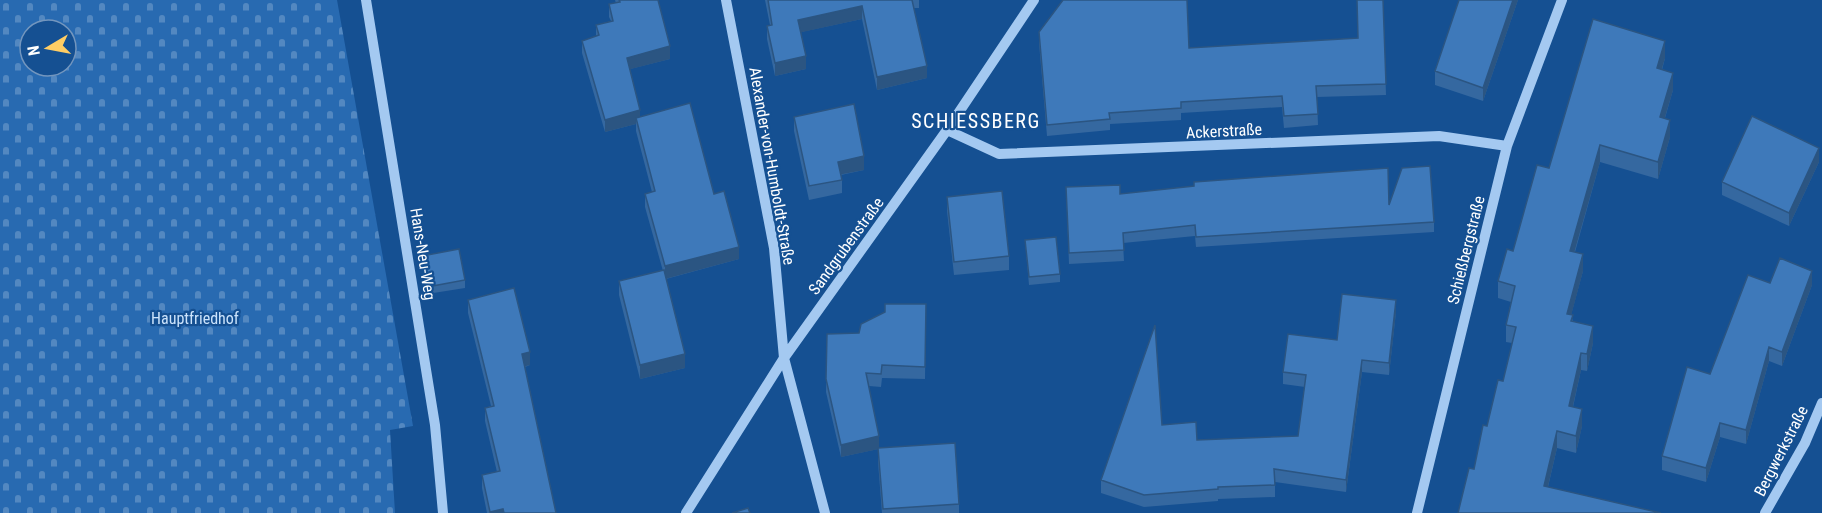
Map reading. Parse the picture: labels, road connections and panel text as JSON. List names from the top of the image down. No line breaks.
{"streets":{"street":["Ackerstraße","Alexander-von-Humboldt-Straße","Sandgrubenstraße","Schießbergstraße","Hans-Neu-Weg","Bergwerkstraße"]},"crossings":[["Ackerstraße","Sandgrubenstraße"],["Ackerstraße","Schießbergstraße"],["Alexander-von-Humboldt-Straße","Sandgrubenstraße"]],"districts":["SCHIESSBERG"],"parks":["Hauptfriedhof"],"north":"left"}
